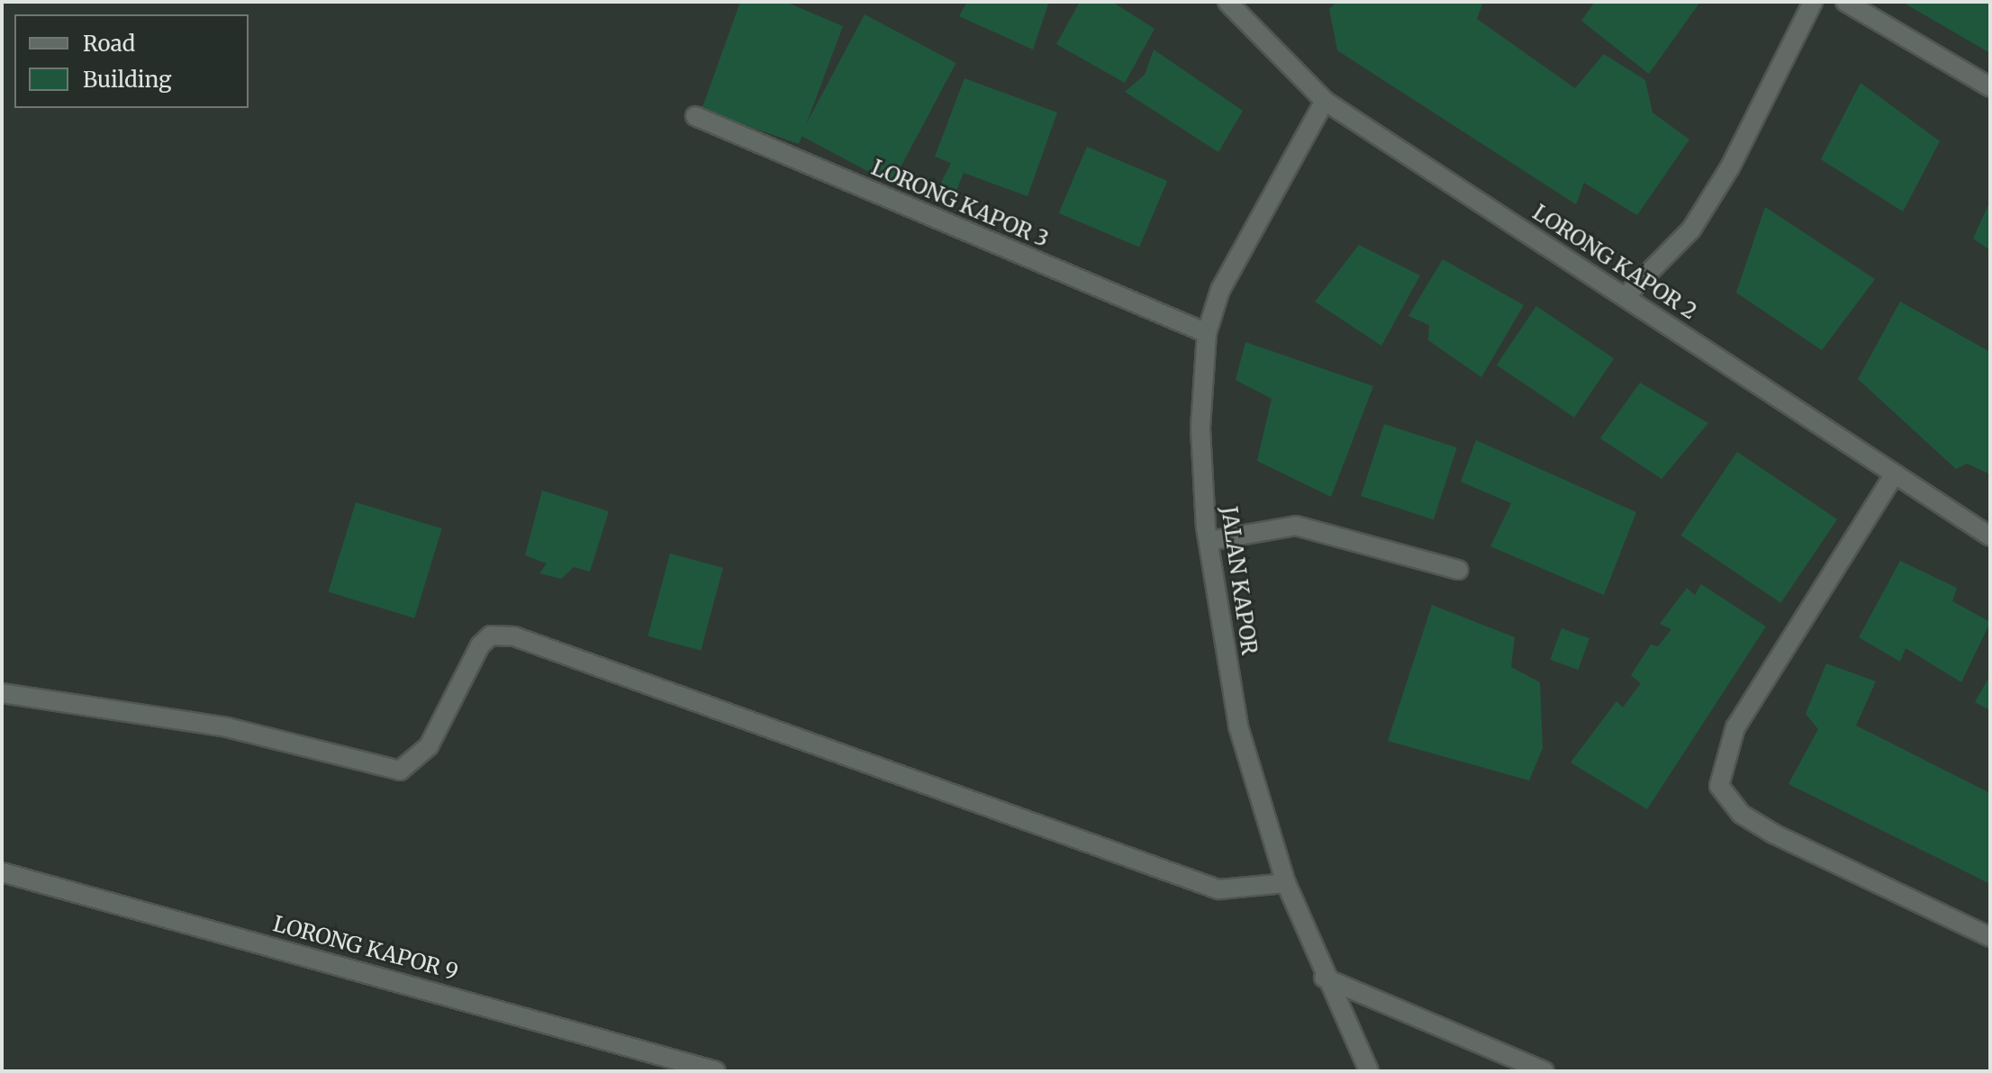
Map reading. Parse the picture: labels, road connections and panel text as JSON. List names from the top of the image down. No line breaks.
{"streets":{"street":["LORONG KAPOR 3","LORONG KAPOR 2","JALAN KAPOR","LORONG KAPOR 9"]},"crossings":[["LORONG KAPOR 3","JALAN KAPOR"],["LORONG KAPOR 2","JALAN KAPOR"]],"legend":["Road","Building"]}
